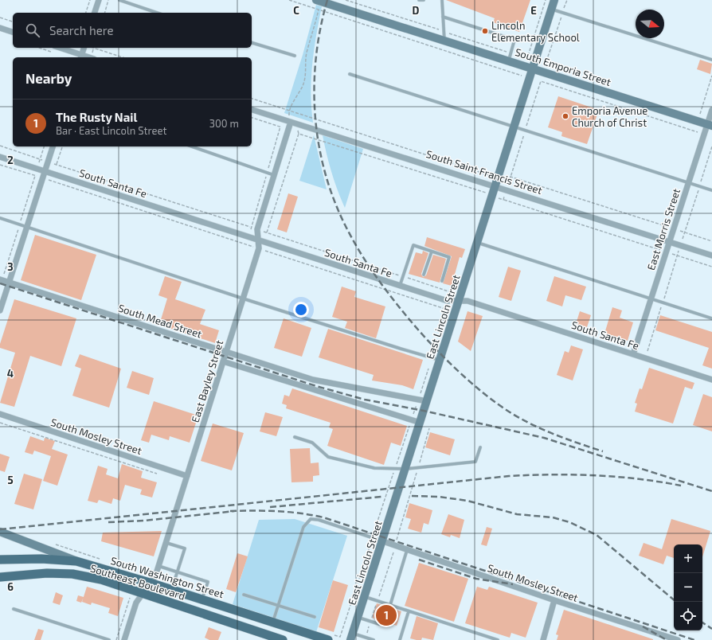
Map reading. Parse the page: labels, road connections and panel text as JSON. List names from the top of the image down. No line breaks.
{"streets":{"main road":["South Washington Street","Southeast Boulevard"],"street":["South Emporia Street","South Saint Francis Street","South Santa Fe","East Morris Street","East Lincoln Street","South Mead Street","East Bayley Street","South Mosley Street"]},"crossings":[["South Emporia Street","East Morris Street"],["South Emporia Street","East Lincoln Street"],["South Saint Francis Street","East Morris Street"],["South Saint Francis Street","East Lincoln Street"],["South Saint Francis Street","East Bayley Street"],["South Santa Fe","East Morris Street"],["South Santa Fe","East Lincoln Street"],["South Santa Fe","East Bayley Street"],["East Lincoln Street","South Mead Street"],["East Lincoln Street","South Mosley Street"],["South Mead Street","East Bayley Street"],["East Bayley Street","South Mosley Street"],["East Bayley Street","South Washington Street"],["East Bayley Street","Southeast Boulevard"]],"places":["Lincoln Elementary School","Emporia Avenue Church of Christ"],"north":"right","page":{"search":"Search here","heading":"Nearby","list":[{"mark":"1","name":"The Rusty Nail","note":"Bar · East Lincoln Street","value":"300 m"}],"map_buttons":["+","−"],"pins":"1"},"grid":{"columns":["C","D","E"],"rows":["2","3","4","5","6"]}}
